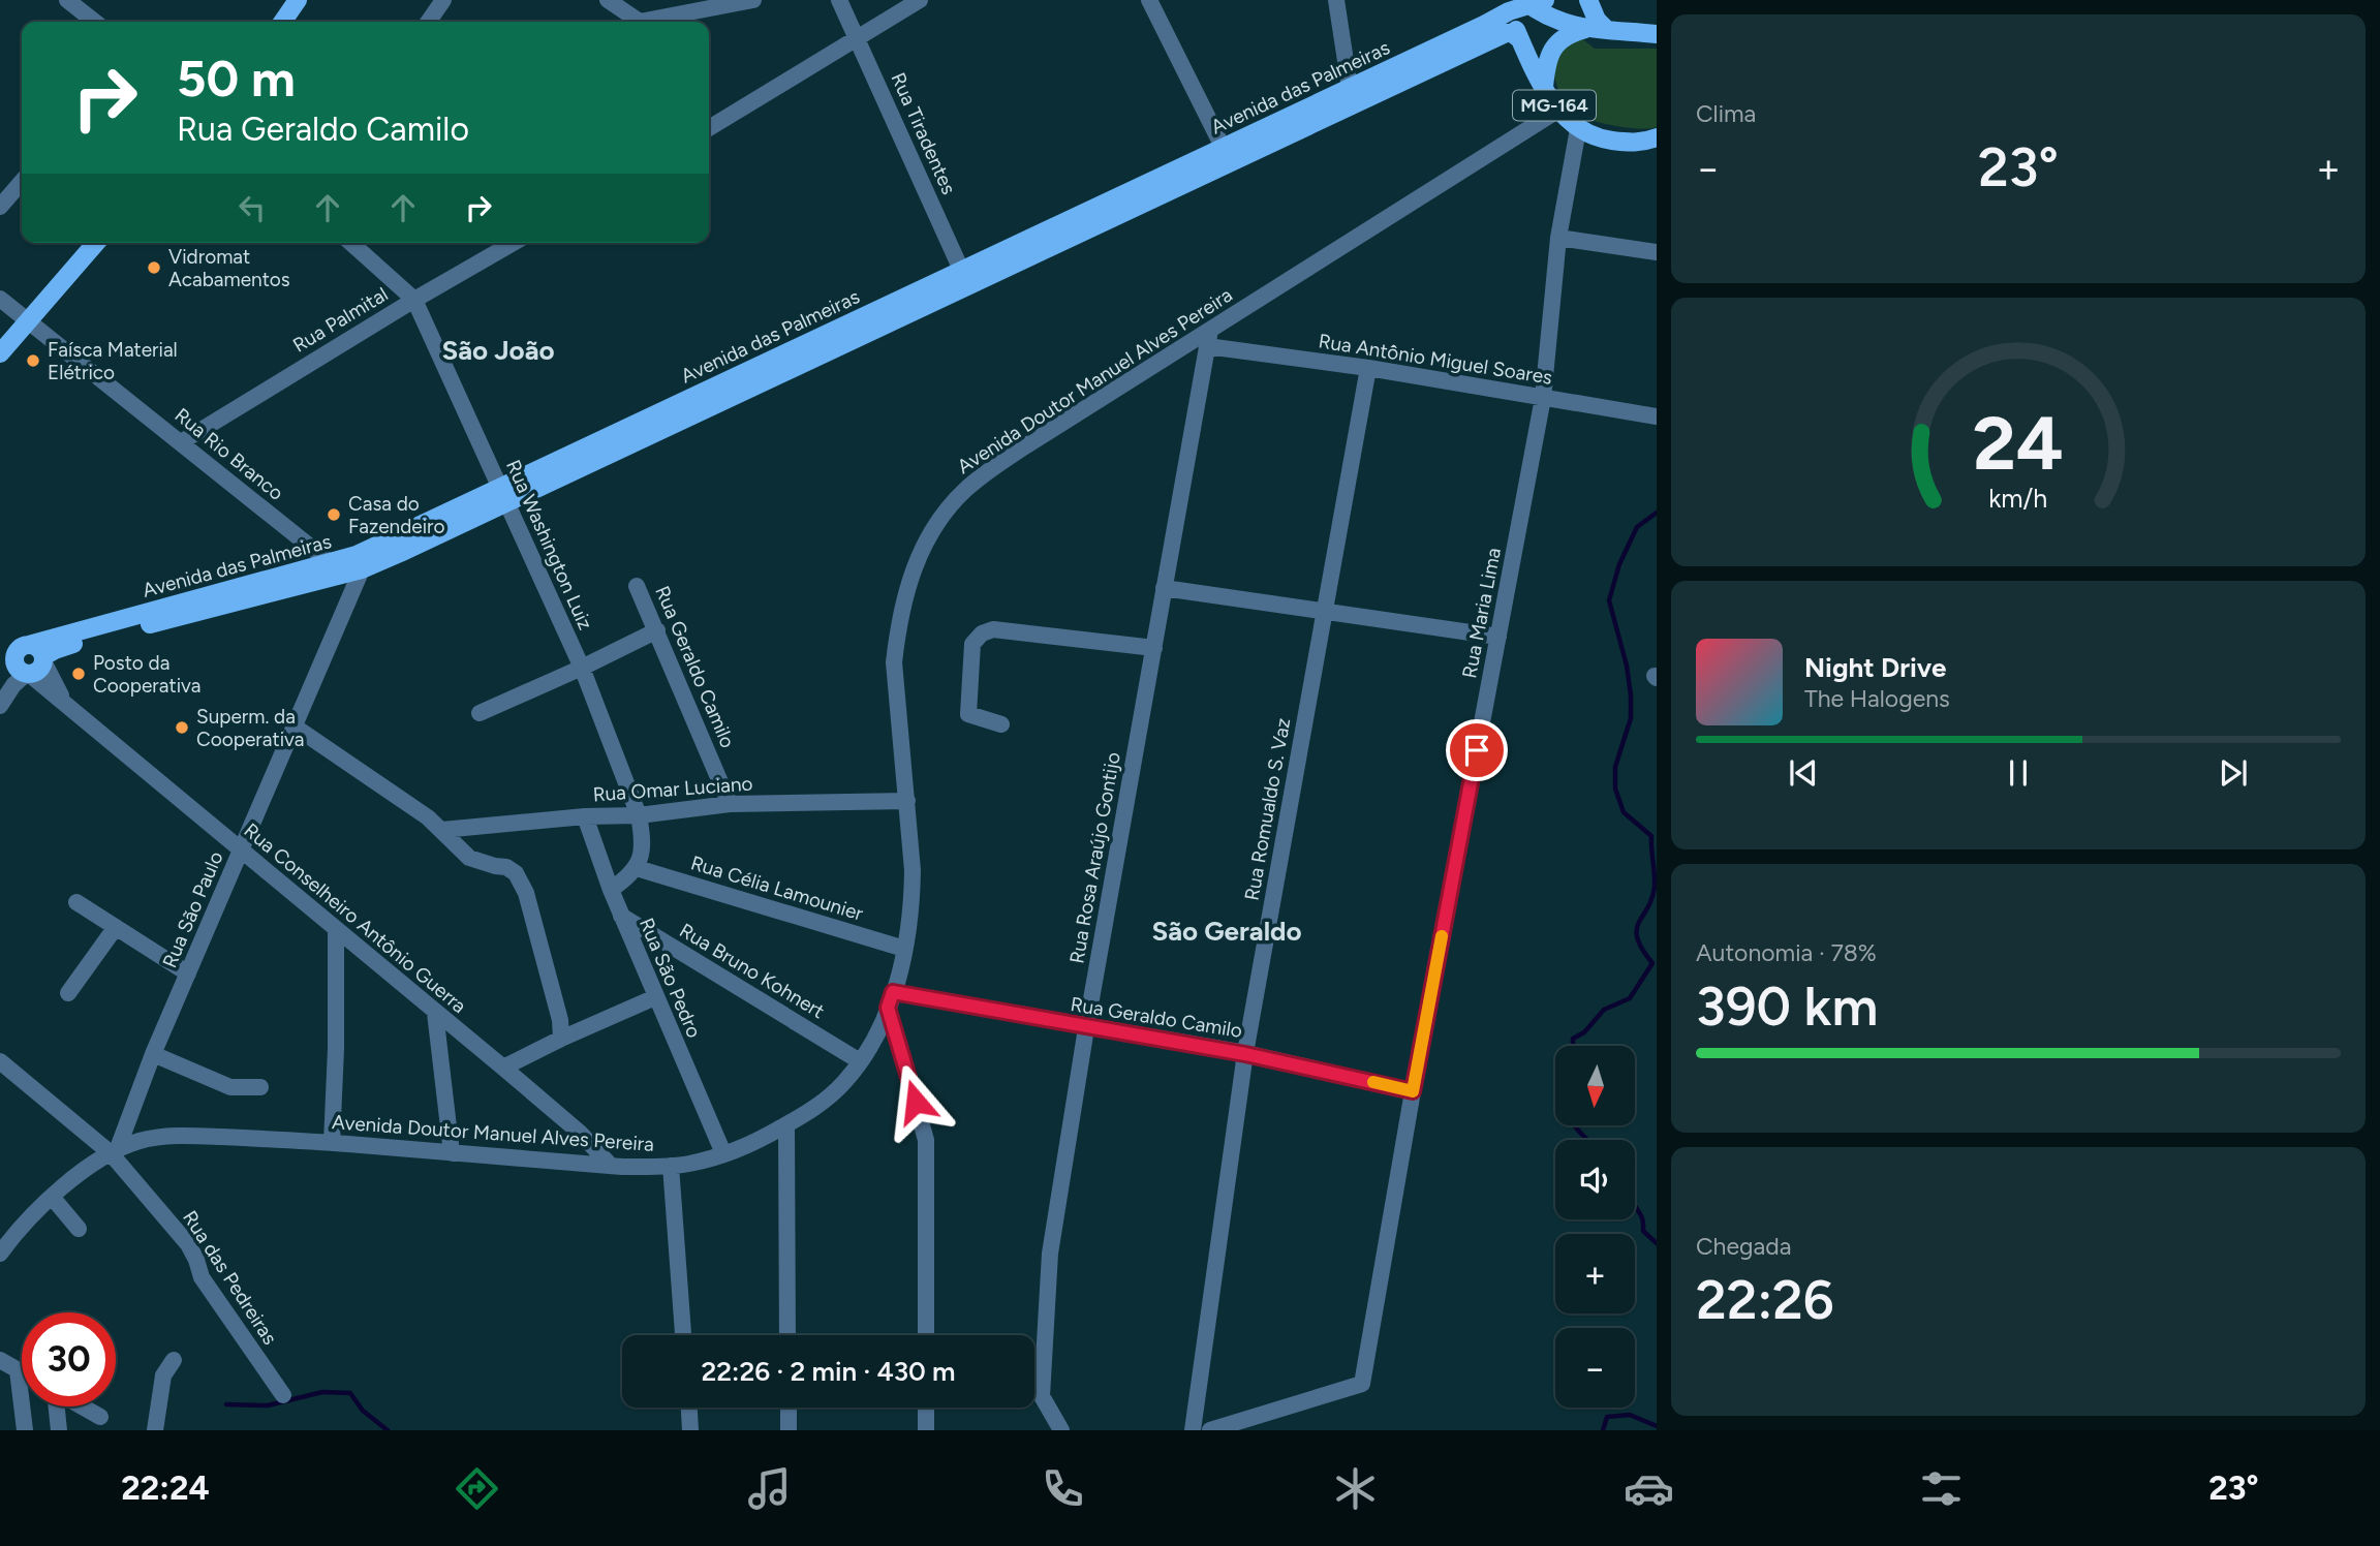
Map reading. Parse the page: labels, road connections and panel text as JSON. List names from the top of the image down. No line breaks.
{"streets":{"main road":["Avenida das Palmeiras","MG-164"],"street":["Rua Tiradentes","Rua Palmital","Rua Antônio Miguel Soares","Avenida Doutor Manuel Alves Pereira","Rua Rio Branco","Rua Washington Luiz","Rua Maria Lima","Rua Geraldo Camilo","Rua Omar Luciano","Rua Romualdo S. Vaz","Rua Rosa Araújo Gontijo","Rua Célia Lamounier","Rua São Paulo","Rua Conselheiro Antônio Guerra","Rua Bruno Kohnert","Rua São Pedro","Rua das Pedreiras"]},"crossings":[["Avenida das Palmeiras","MG-164"],["Avenida das Palmeiras","Rua Tiradentes"],["Avenida das Palmeiras","Rua Rio Branco"],["Avenida das Palmeiras","Rua Washington Luiz"],["Avenida das Palmeiras","Rua São Paulo"],["Avenida das Palmeiras","Rua Conselheiro Antônio Guerra"],["MG-164","Avenida Doutor Manuel Alves Pereira"],["MG-164","Rua Maria Lima"],["Rua Palmital","Rua Rio Branco"],["Rua Palmital","Rua Washington Luiz"],["Rua Antônio Miguel Soares","Avenida Doutor Manuel Alves Pereira"],["Rua Antônio Miguel Soares","Rua Maria Lima"],["Rua Antônio Miguel Soares","Rua Romualdo S. Vaz"],["Rua Antônio Miguel Soares","Rua Rosa Araújo Gontijo"],["Avenida Doutor Manuel Alves Pereira","Rua Geraldo Camilo"],["Avenida Doutor Manuel Alves Pereira","Rua Omar Luciano"],["Avenida Doutor Manuel Alves Pereira","Rua Rosa Araújo Gontijo"],["Avenida Doutor Manuel Alves Pereira","Rua Célia Lamounier"],["Avenida Doutor Manuel Alves Pereira","Rua São Paulo"],["Avenida Doutor Manuel Alves Pereira","Rua Conselheiro Antônio Guerra"],["Avenida Doutor Manuel Alves Pereira","Rua Bruno Kohnert"],["Avenida Doutor Manuel Alves Pereira","Rua São Pedro"],["Avenida Doutor Manuel Alves Pereira","Rua das Pedreiras"],["Rua Washington Luiz","Rua Omar Luciano"],["Rua Washington Luiz","Rua Célia Lamounier"],["Rua Maria Lima","Rua Geraldo Camilo"],["Rua Geraldo Camilo","Rua Omar Luciano"],["Rua Geraldo Camilo","Rua Romualdo S. Vaz"],["Rua Geraldo Camilo","Rua Rosa Araújo Gontijo"],["Rua Omar Luciano","Rua São Pedro"],["Rua São Paulo","Rua Conselheiro Antônio Guerra"],["Rua São Paulo","Rua das Pedreiras"],["Rua Bruno Kohnert","Rua São Pedro"]],"districts":["São João","São Geraldo"],"places":["Vidromat Acabamentos","Faísca Material Elétrico","Casa do Fazendeiro","Posto da Cooperativa","Superm. da Cooperativa"],"north":"bottom","page":{"tile":["Clima",["Autonomia · 78%","390 km"],["Chegada","22:26"]],"turn":["50 m","Rua Geraldo Camilo"],"heat":["−","23°","+"],"song":["Night Drive","The Halogens"],"map_buttons":["+","−"],"limit":"30","trip":"22:26 · 2 min · 430 m","tabs":["22:24","23°"],"gauge":["24","km/h"]}}
